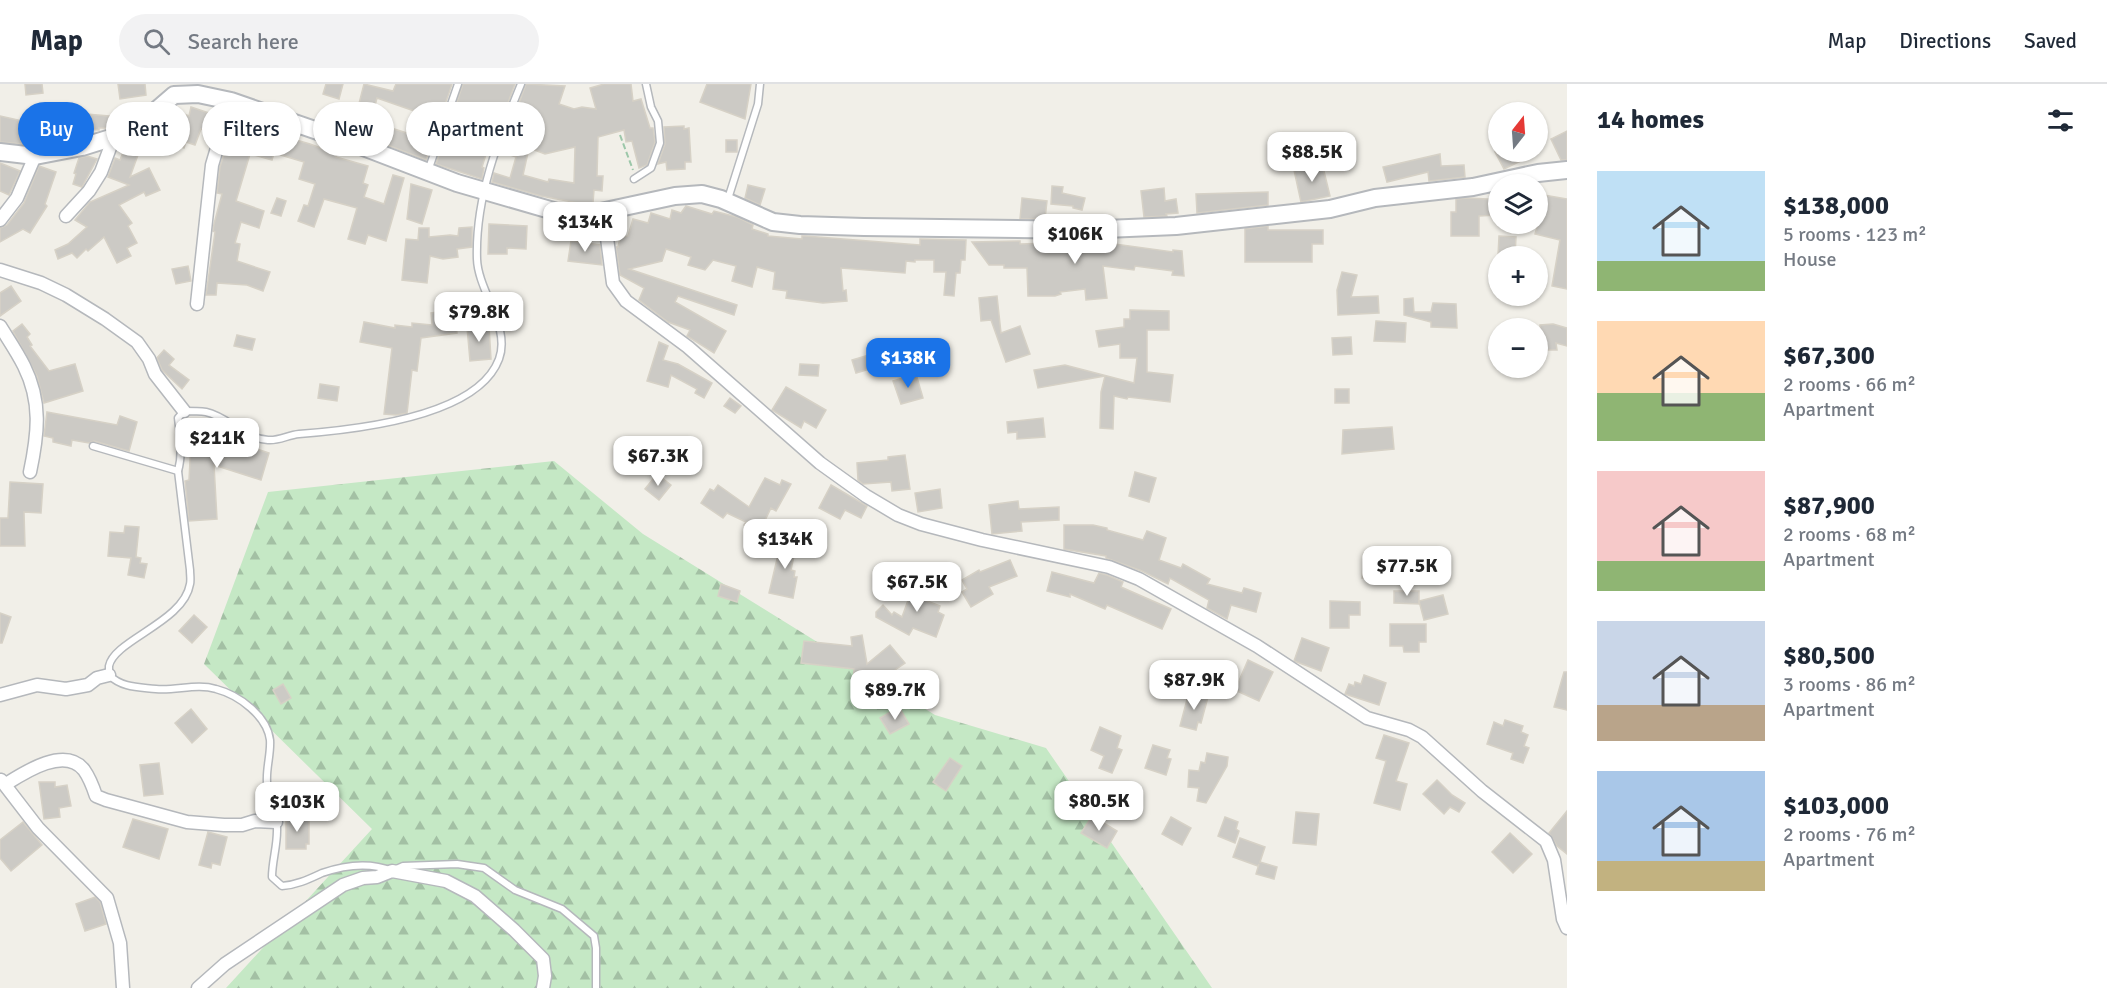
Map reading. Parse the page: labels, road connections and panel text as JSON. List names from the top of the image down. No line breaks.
{"north":"top","page":{"header":"Map","search":"Search here","nav":["Map","Directions","Saved"],"heading":"14 homes","map_buttons":["+","−"],"chip":["Buy","Rent","Filters","New","Apartment"],"price":["$88.5K","$134K","$106K","$79.8K","$138K","$211K","$67.3K","$134K","$77.5K","$67.5K","$87.9K","$89.7K","$80.5K","$103K"],"list":[{"name":"$138,000","note":"5 rooms · 123 m² · House"},{"name":"$67,300","note":"2 rooms · 66 m² · Apartment"},{"name":"$87,900","note":"2 rooms · 68 m² · Apartment"},{"name":"$80,500","note":"3 rooms · 86 m² · Apartment"},{"name":"$103,000","note":"2 rooms · 76 m² · Apartment"}]}}
